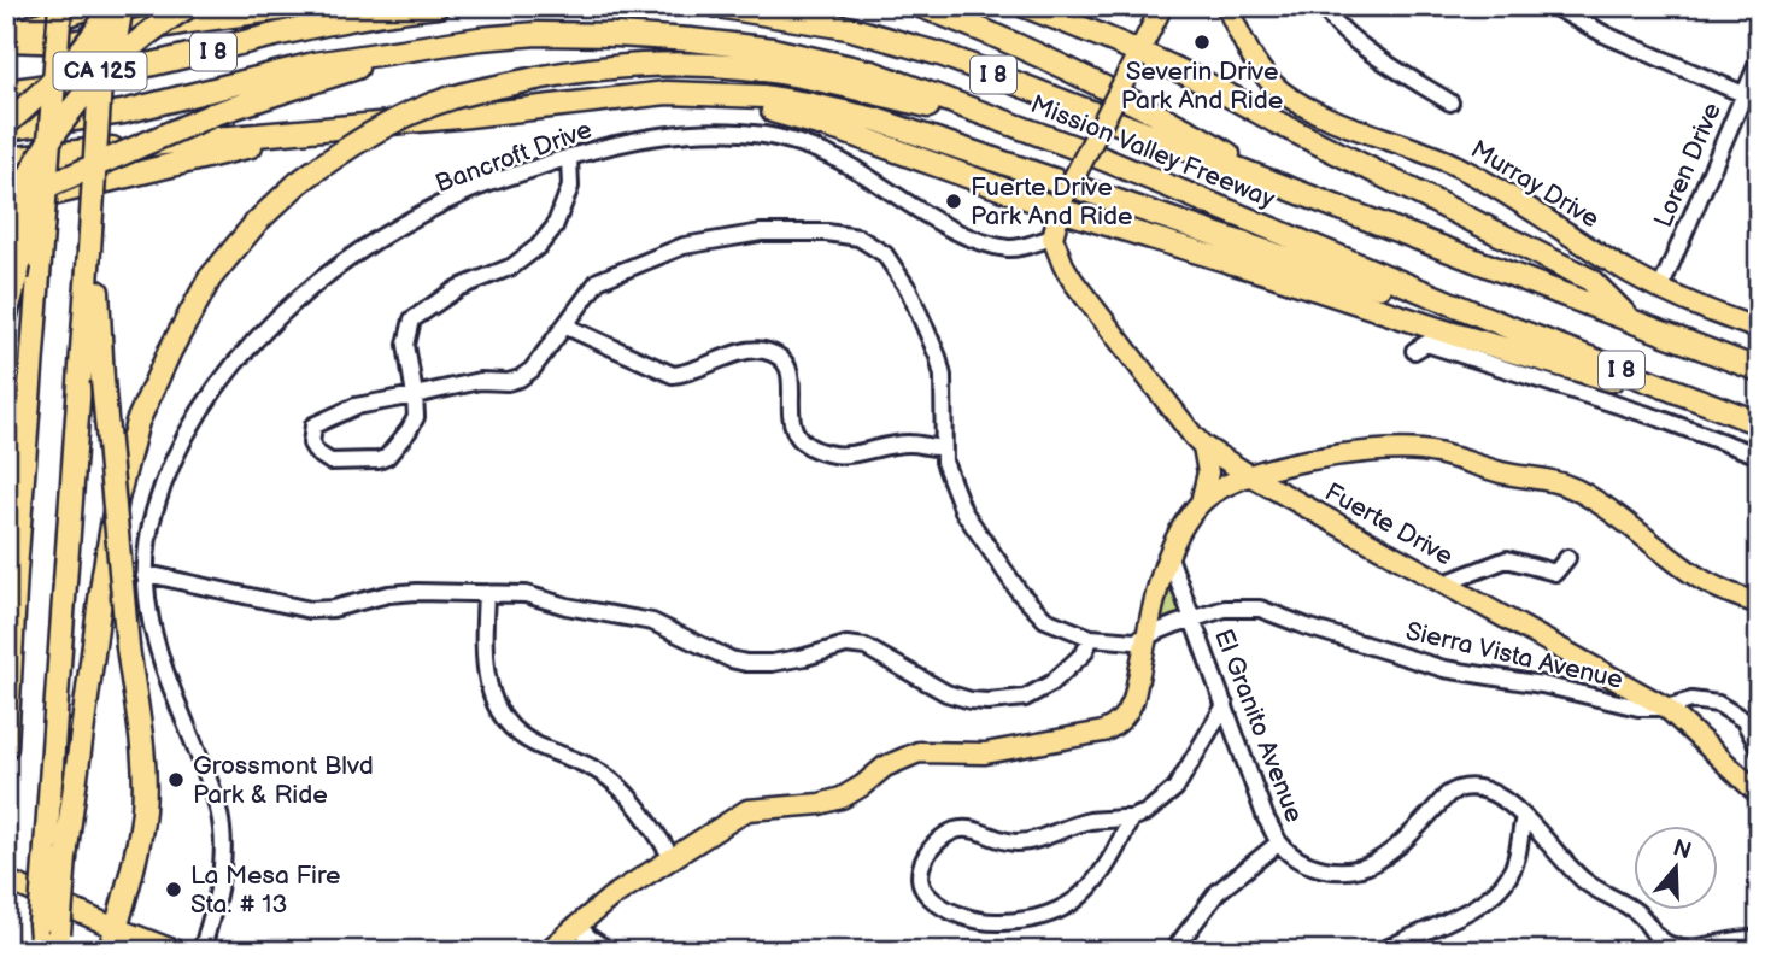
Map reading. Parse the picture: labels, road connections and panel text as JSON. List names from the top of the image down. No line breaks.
{"streets":{"highway":["I 8","CA 125","Mission Valley Freeway"],"main road":["Murray Drive","Fuerte Drive"],"street":["Bancroft Drive","Loren Drive","Sierra Vista Avenue","El Granito Avenue"]},"crossings":[["Bancroft Drive","Fuerte Drive"],["Loren Drive","Murray Drive"],["Fuerte Drive","Sierra Vista Avenue"],["Sierra Vista Avenue","El Granito Avenue"]],"places":["Severin Drive Park And Ride","Fuerte Drive Park And Ride","Grossmont Blvd Park & Ride","La Mesa Fire Sta. # 13"],"north":"top"}
